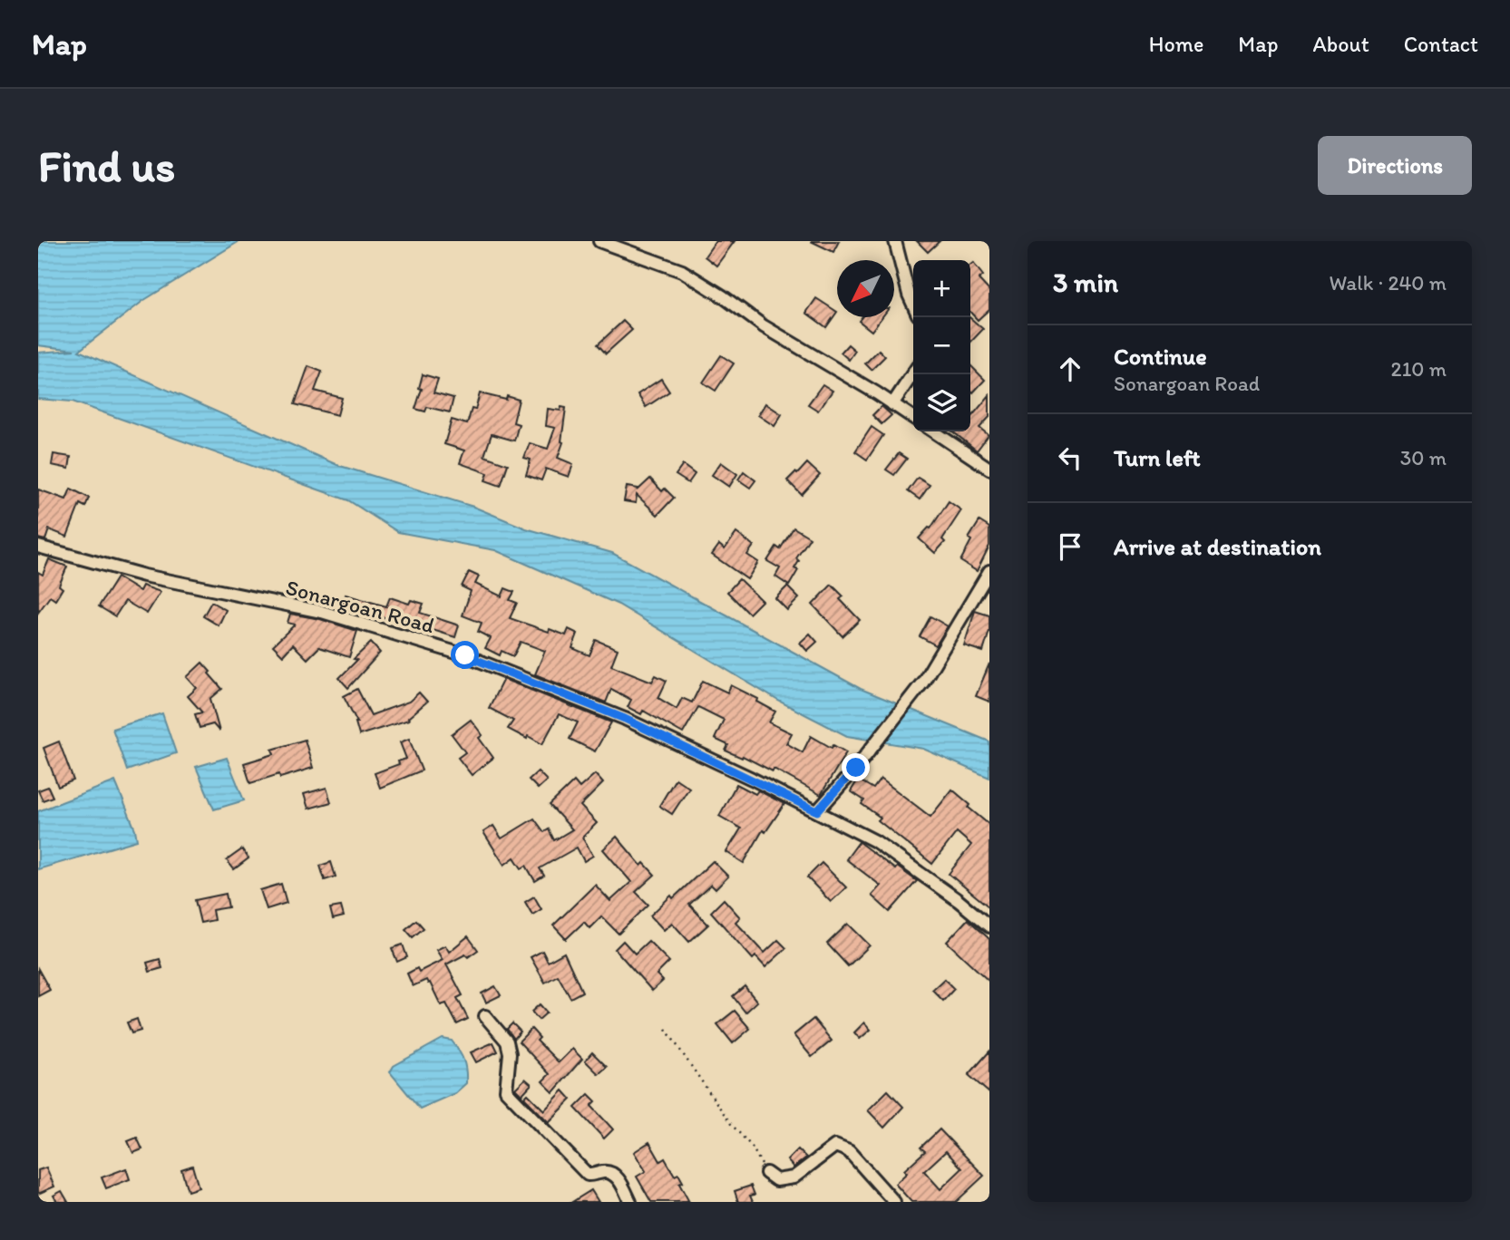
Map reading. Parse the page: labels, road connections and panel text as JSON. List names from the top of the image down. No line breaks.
{"streets":{"street":["Sonargoan Road"]},"north":"bottom left","page":{"header":"Map","nav":["Home","Map","About","Contact"],"buttons":"Directions","title":"Find us","heading":["3 min","Walk · 240 m"],"map_buttons":["+","−"],"list":[["Continue","Sonargoan Road","210 m"],["Turn left","30 m"],"Arrive at destination"]}}
